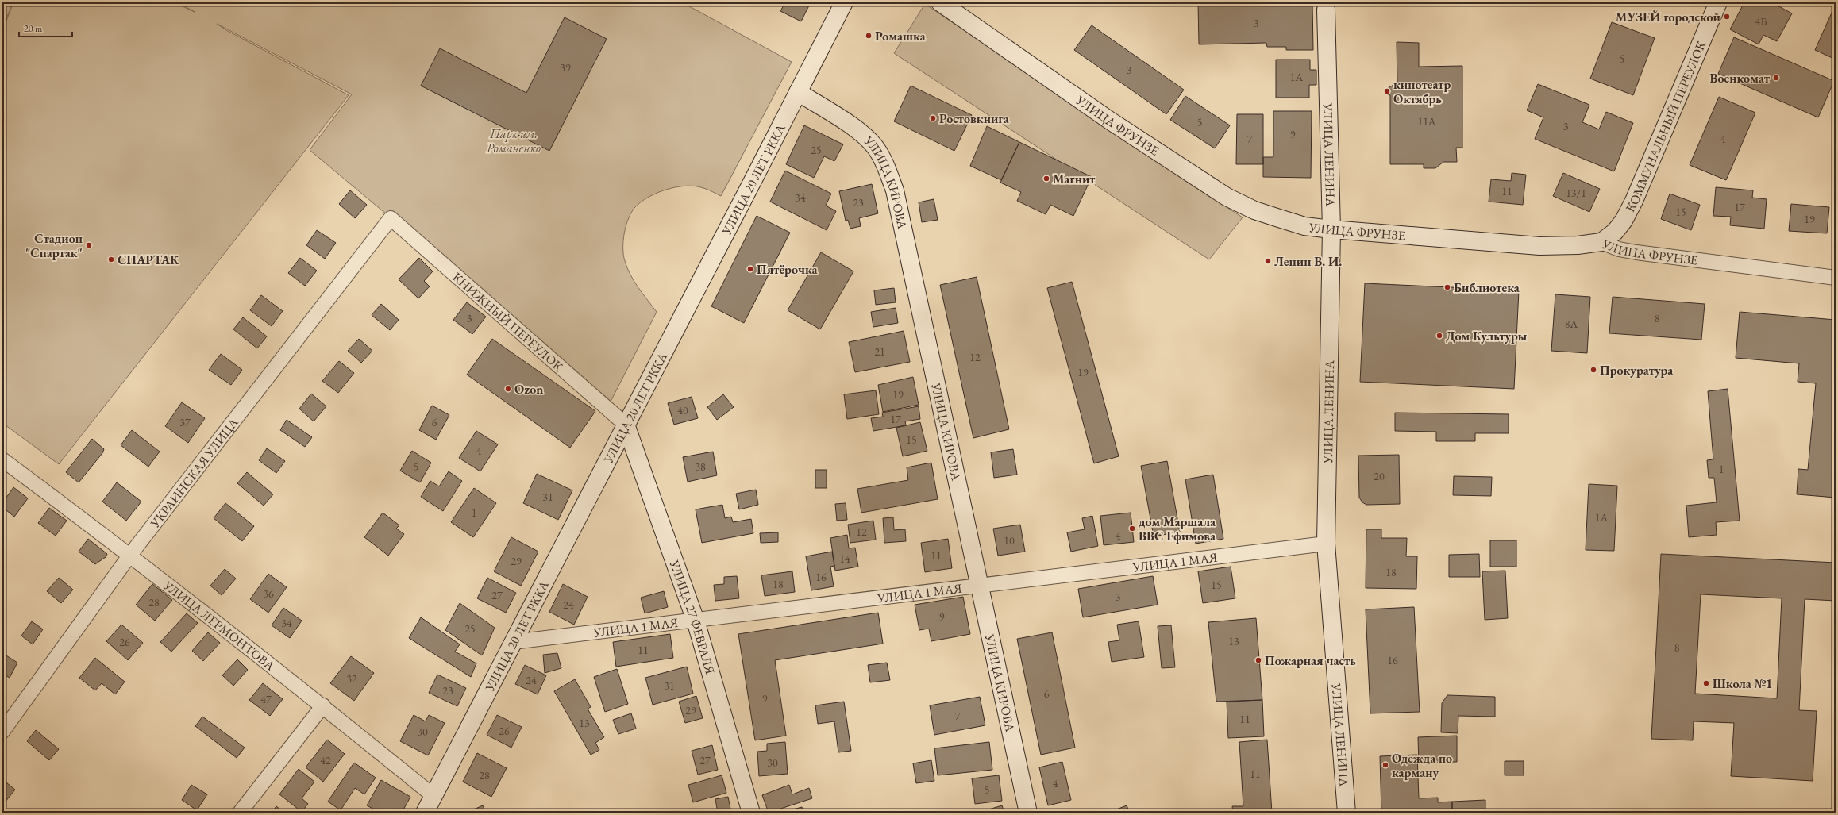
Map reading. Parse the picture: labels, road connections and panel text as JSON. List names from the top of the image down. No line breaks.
{"streets":{"street":["УЛИЦА ФРУНЗЕ","КОММУНАЛЬНЫЙ ПЕРЕУЛОК","УЛИЦА ЛЕНИНА","УЛИЦА 20 ЛЕТ РККА","УЛИЦА КИРОВА","КНИЖНЫЙ ПЕРЕУЛОК","УКРАИНСКАЯ УЛИЦА","УЛИЦА 1 МАЯ","УЛИЦА 27 ФЕВРАЛЯ","УЛИЦА ЛЕРМОНТОВА"]},"crossings":[["УЛИЦА ФРУНЗЕ","КОММУНАЛЬНЫЙ ПЕРЕУЛОК"],["УЛИЦА ФРУНЗЕ","УЛИЦА ЛЕНИНА"],["УЛИЦА ЛЕНИНА","УЛИЦА 1 МАЯ"],["УЛИЦА 20 ЛЕТ РККА","УЛИЦА КИРОВА"],["УЛИЦА 20 ЛЕТ РККА","КНИЖНЫЙ ПЕРЕУЛОК"],["УЛИЦА 20 ЛЕТ РККА","УЛИЦА 1 МАЯ"],["УЛИЦА 20 ЛЕТ РККА","УЛИЦА 27 ФЕВРАЛЯ"],["УЛИЦА 20 ЛЕТ РККА","УЛИЦА ЛЕРМОНТОВА"],["УЛИЦА КИРОВА","УЛИЦА 1 МАЯ"],["КНИЖНЫЙ ПЕРЕУЛОК","УКРАИНСКАЯ УЛИЦА"],["КНИЖНЫЙ ПЕРЕУЛОК","УЛИЦА 27 ФЕВРАЛЯ"],["УКРАИНСКАЯ УЛИЦА","УЛИЦА ЛЕРМОНТОВА"],["УЛИЦА 1 МАЯ","УЛИЦА 27 ФЕВРАЛЯ"]],"parks":["Парк им. Романенко"],"places":["МУЗЕЙ городской","Ромашка","Военкомат","кинотеатр Октябрь","Ростовкнига","Магнит","Стадион \"Спартак\"","СПАРТАК","Ленин В. И.","Пятёрочка","Библиотека","Дом Культуры","Прокуратура","Ozon","дом Маршала ВВС Ефимова","Пожарная часть","Школа №1","Одежда по карману"],"house_numbers":["4Б","3","5","39","3","1А","11А","5","3","9","7","4","25","11","13/1","34","23","17","15","19","3","8","8А","21","12","19","19","40","17","37","6","15","4","5","38","1","20","31","1","1А","12","4","10","11","14","29","18","16","18","15","36","27","3","28","24","9","34","25","13","26","8","11","16","32","24","31","23","6","9","47","29","7","11","13","26","30","42","27","30","11","28","4","5"],"scale_bar":"20 m"}
